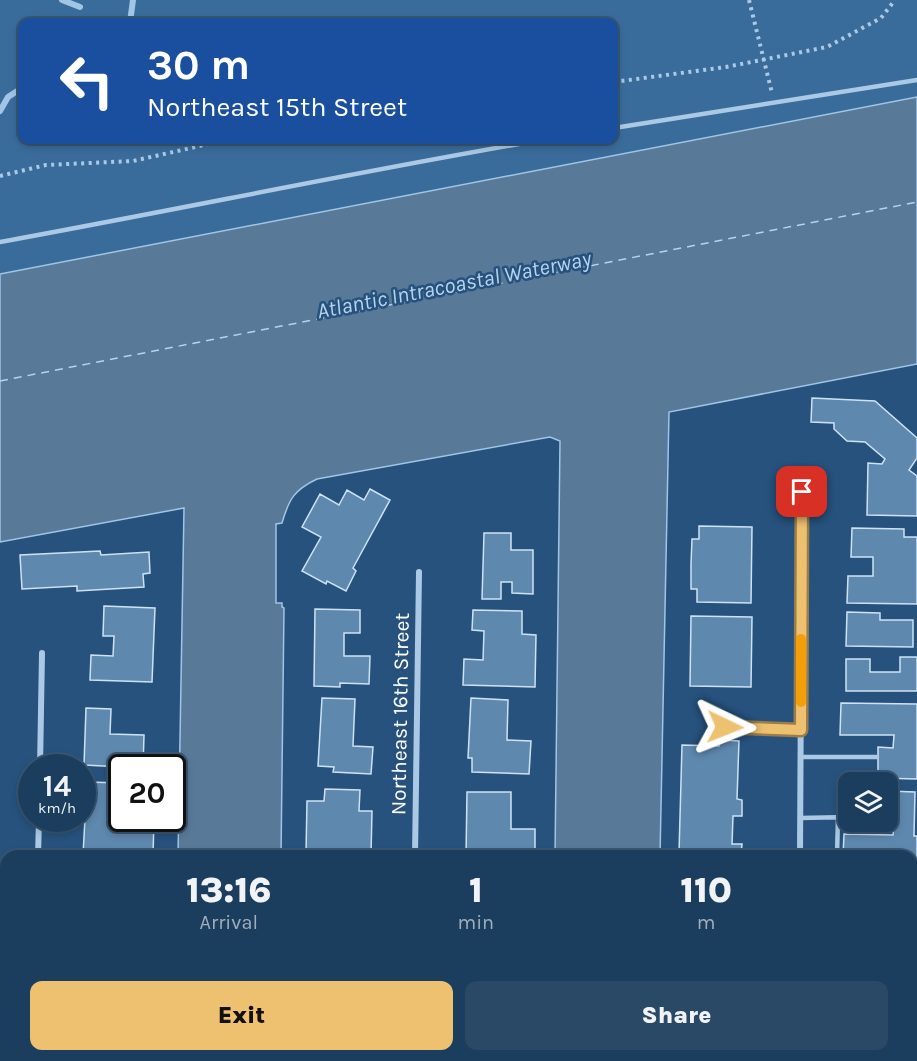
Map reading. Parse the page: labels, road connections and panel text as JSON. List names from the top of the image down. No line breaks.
{"streets":{"street":["Northeast 16th Street"]},"water":["Atlantic Intracoastal Waterway"],"page":{"turn":["30 m","Northeast 15th Street"],"speed":"14 km/h","limit":"20","eta":["13:16","Arrival","1","min","110","m"],"buttons":["Exit","Share"]}}
